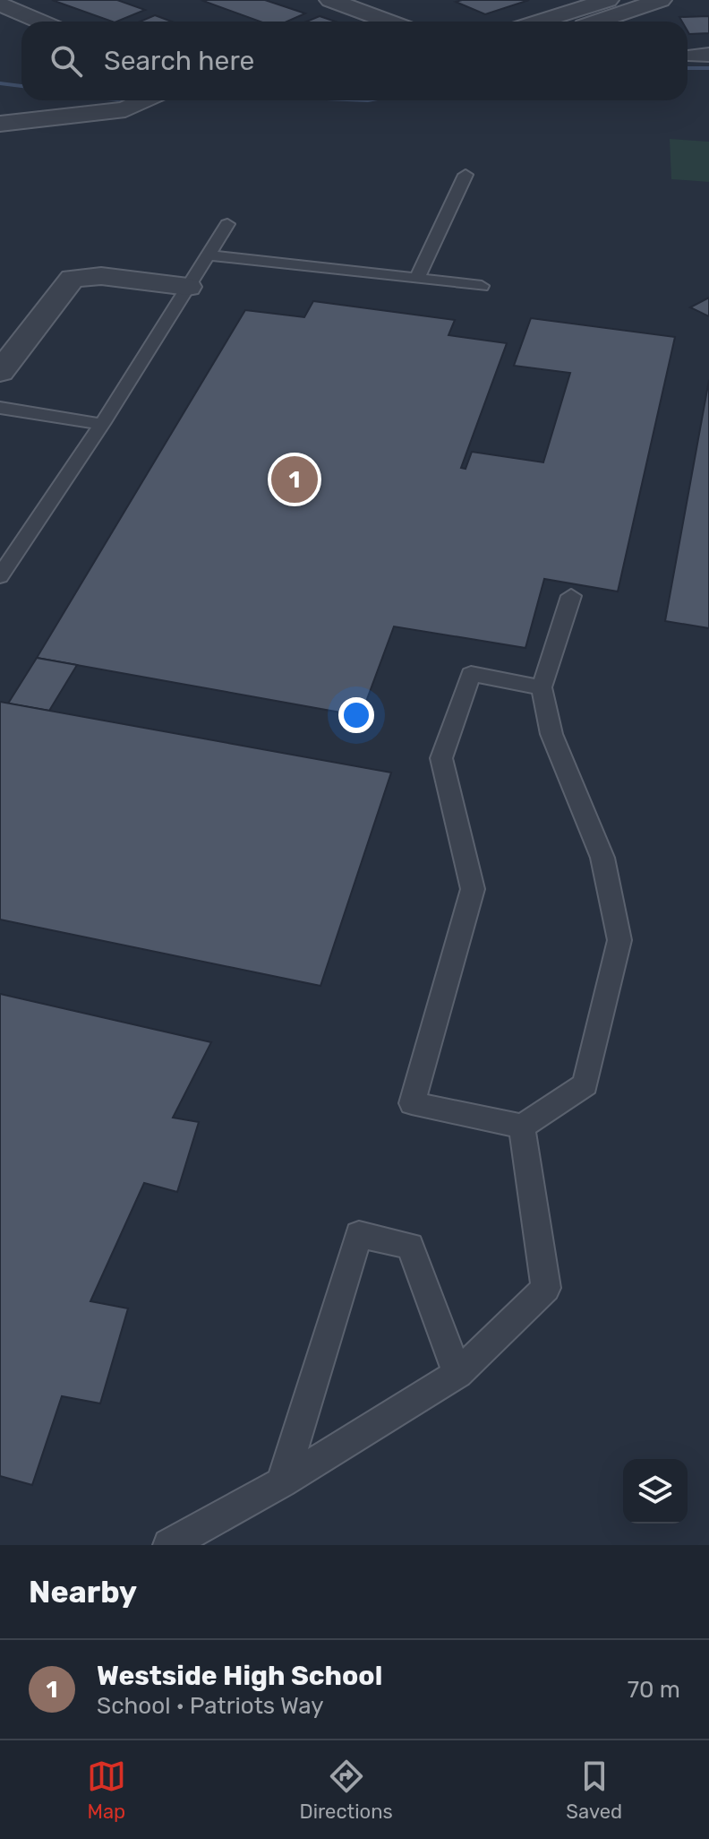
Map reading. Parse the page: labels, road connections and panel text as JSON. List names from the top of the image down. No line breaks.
{"page":{"search":"Search here","pins":"1","heading":"Nearby","list":[{"mark":"1","name":"Westside High School","note":"School · Patriots Way","value":"70 m"}],"nav":["Map","Directions","Saved"]}}
